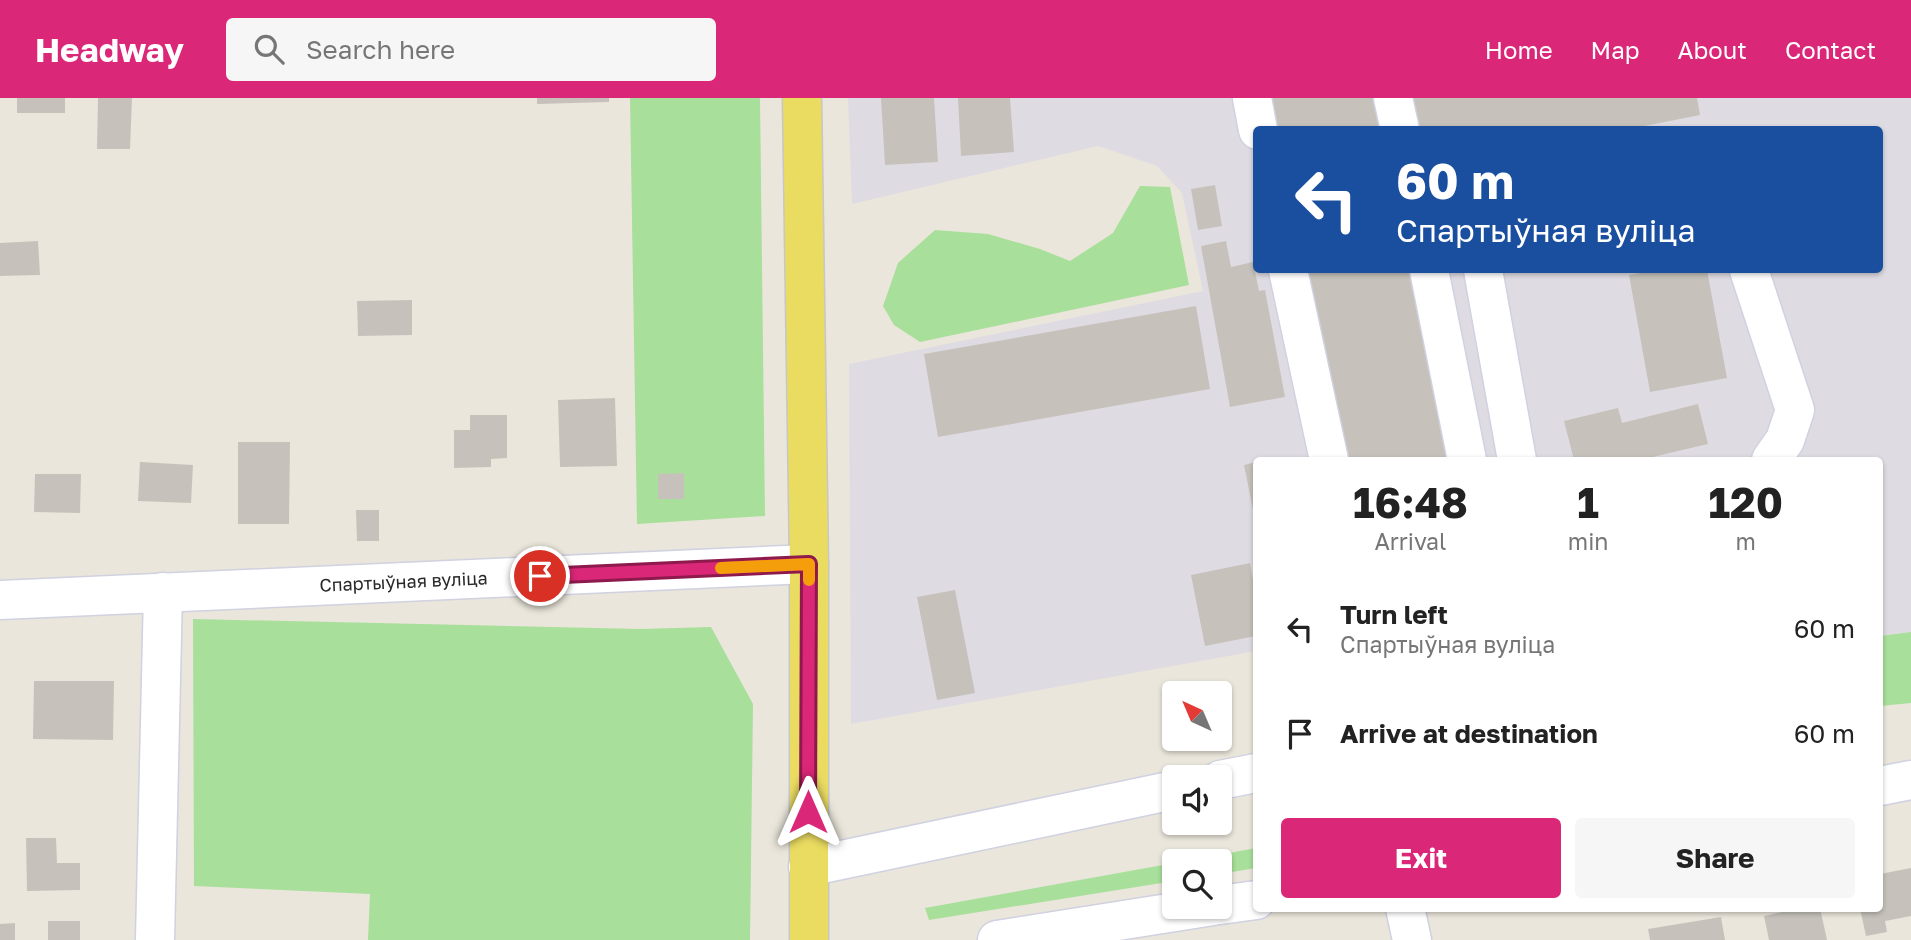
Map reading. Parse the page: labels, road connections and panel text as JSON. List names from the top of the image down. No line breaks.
{"streets":{"street":["Спартыўная вуліца"]},"north":"top left","page":{"header":"Headway","search":"Search here","nav":["Home","Map","About","Contact"],"turn":["60 m","Спартыўная вуліца"],"eta":["16:48","Arrival","1","min","120","m"],"list":[{"name":"Turn left","note":"Спартыўная вуліца","value":"60 m"},{"name":"Arrive at destination","value":"60 m"}],"buttons":["Exit","Share"]}}
